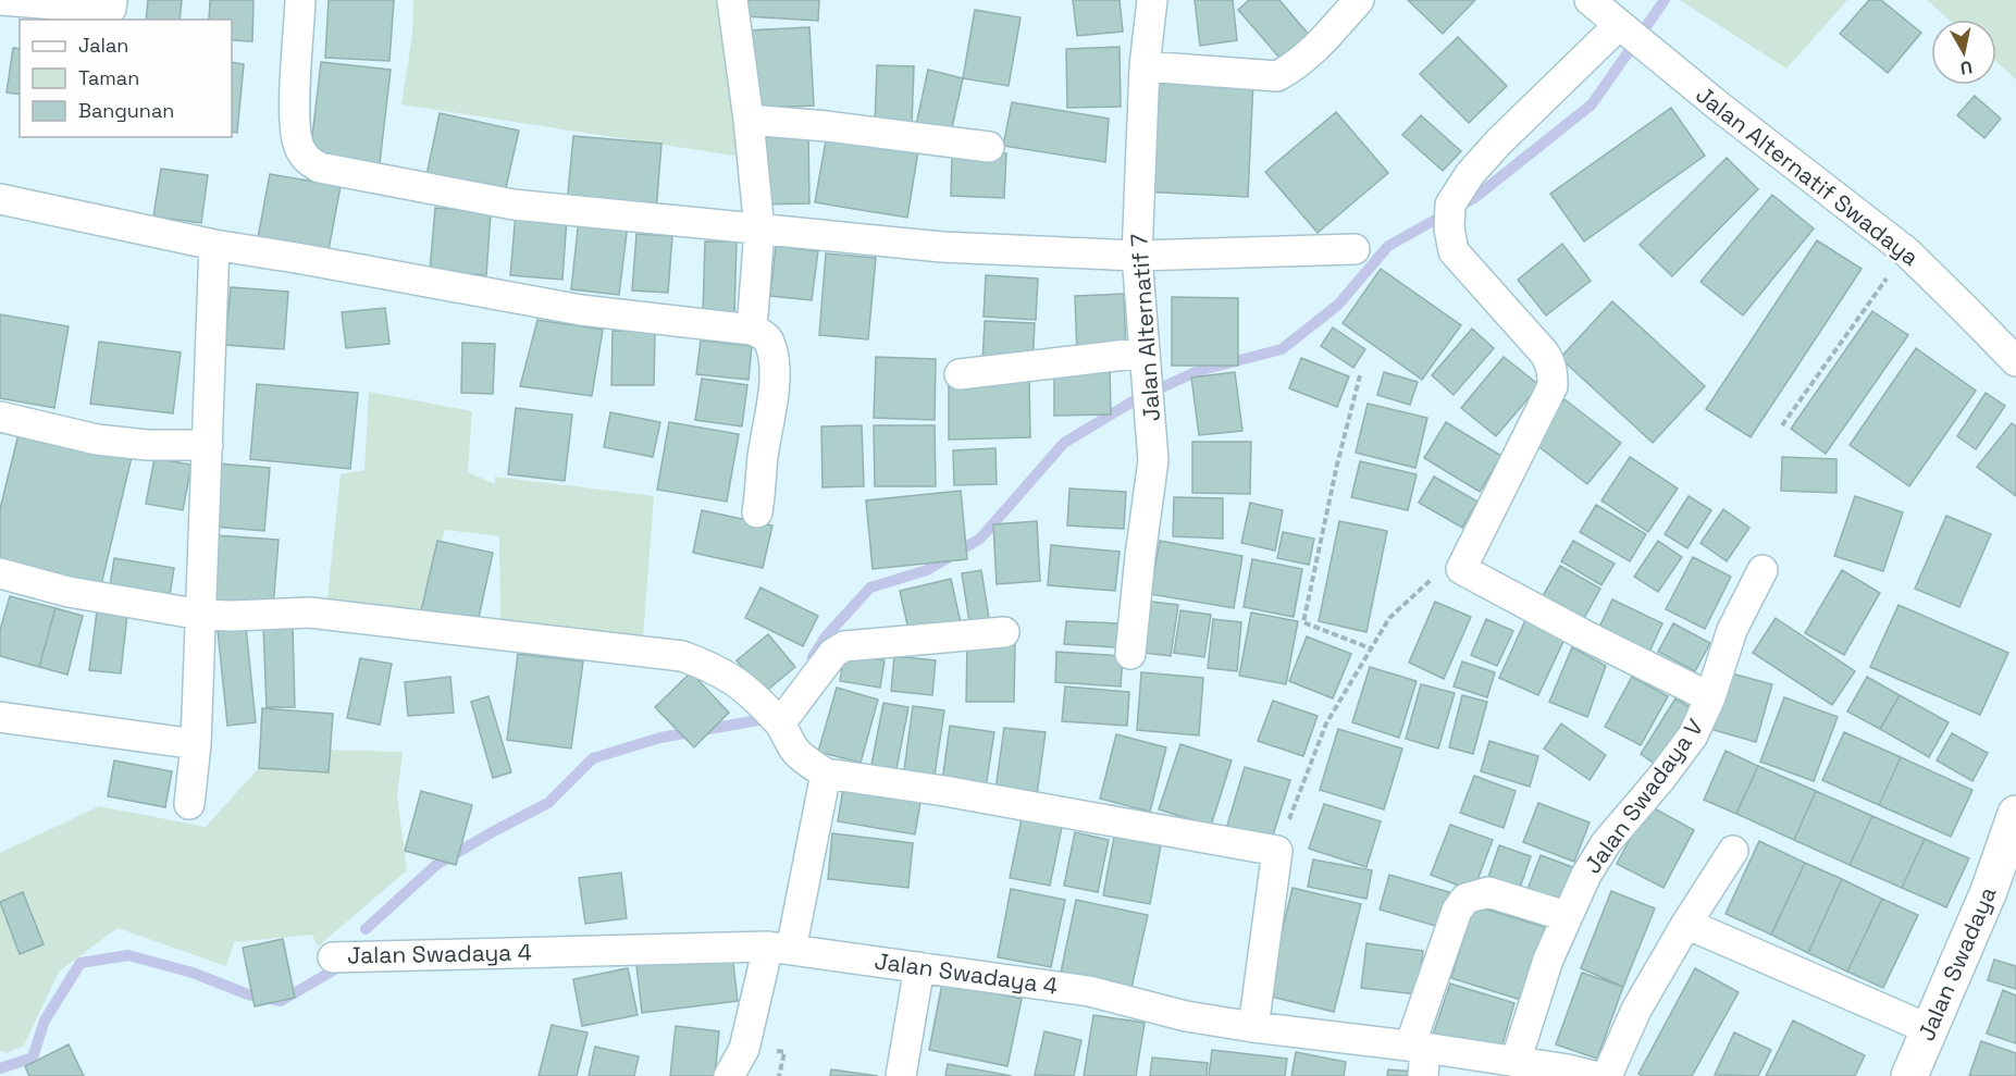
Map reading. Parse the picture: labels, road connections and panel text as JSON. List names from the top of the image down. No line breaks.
{"streets":{"street":["Jalan Alternatif Swadaya","Jalan Alternatif 7","Jalan Swadaya V","Jalan Swadaya 4","Jalan Swadaya"]},"crossings":[["Jalan Swadaya V","Jalan Swadaya 4"]],"legend":["Jalan","Taman","Bangunan"],"north":"bottom"}
